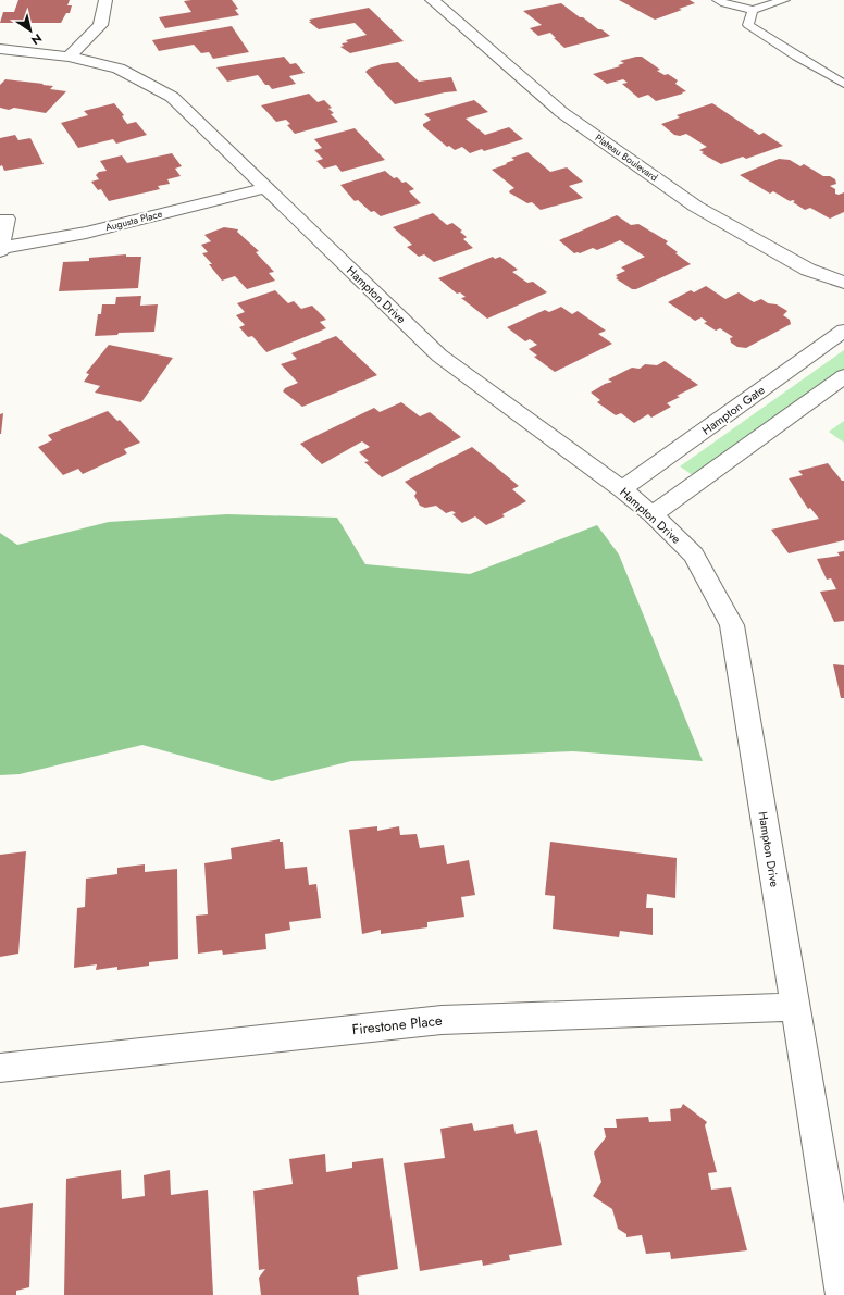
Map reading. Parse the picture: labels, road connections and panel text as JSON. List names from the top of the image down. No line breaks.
{"streets":{"street":["Plateau Boulevard","Augusta Place","Hampton Drive","Hampton Gate","Firestone Place"]},"crossings":[["Augusta Place","Hampton Drive"],["Hampton Drive","Hampton Gate"],["Hampton Drive","Firestone Place"]],"north":"bottom right"}
